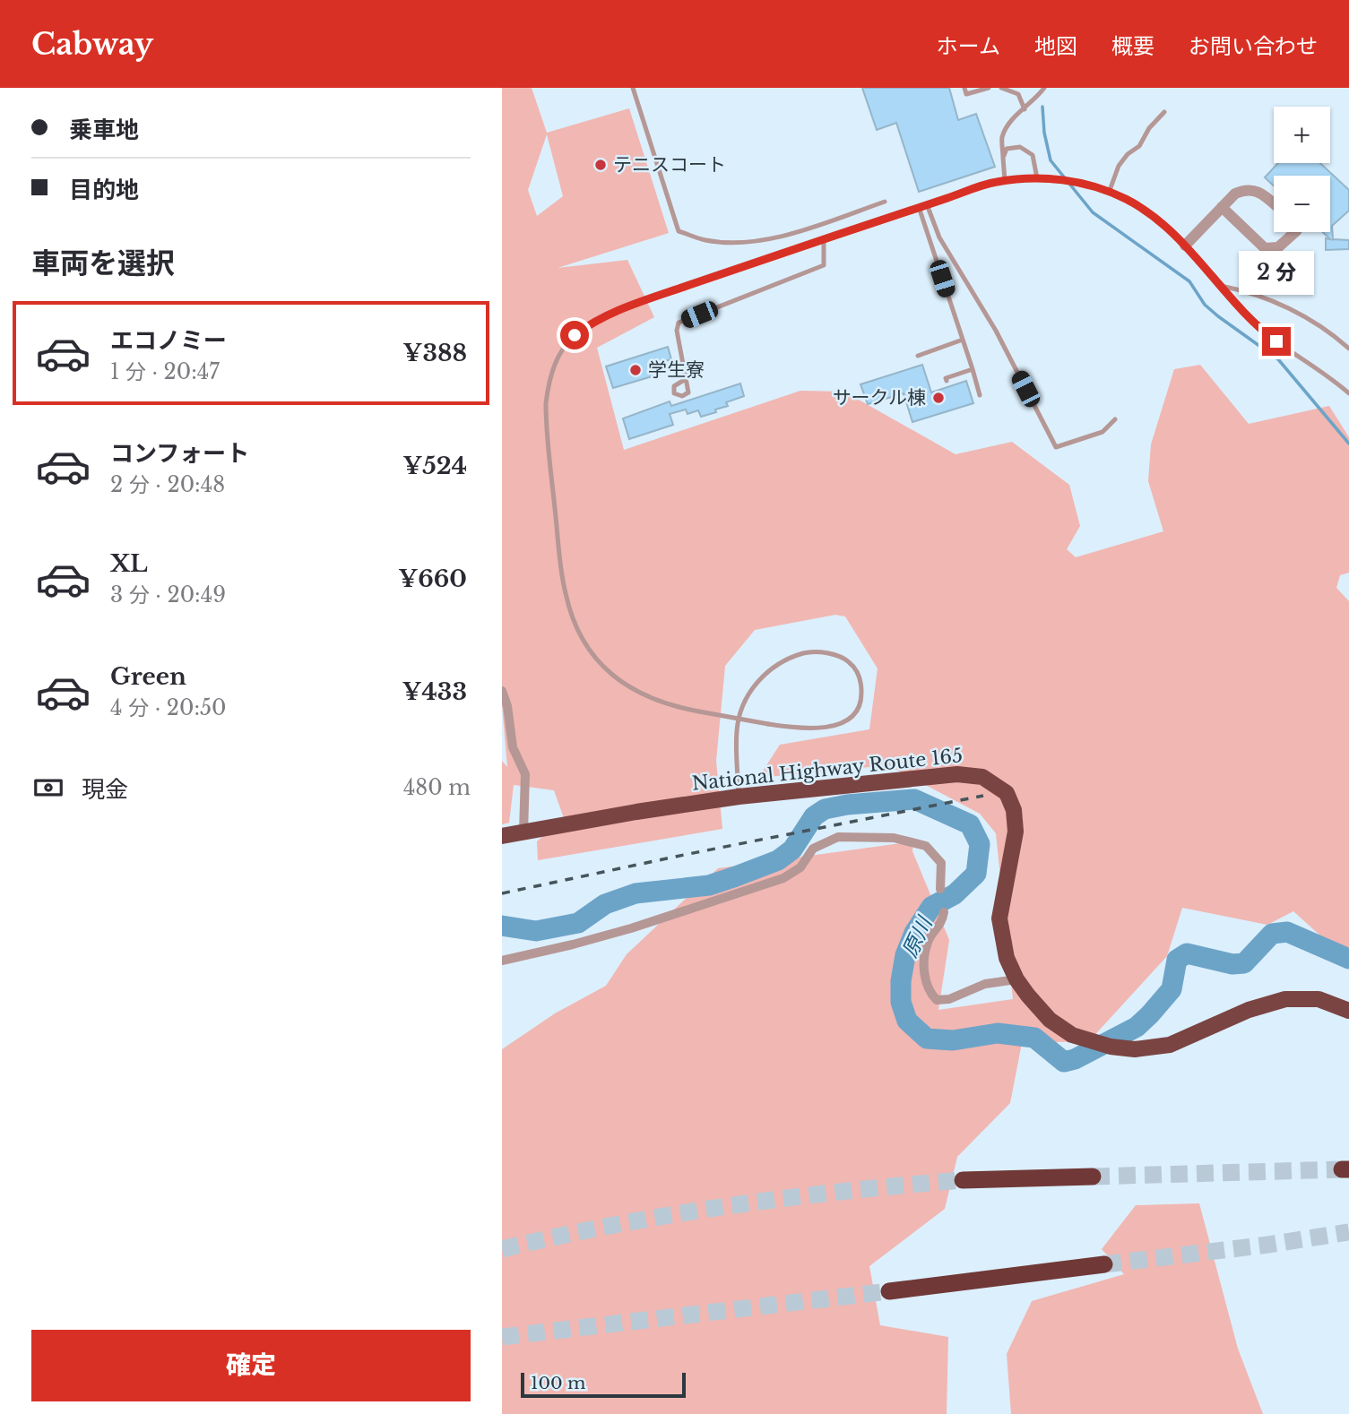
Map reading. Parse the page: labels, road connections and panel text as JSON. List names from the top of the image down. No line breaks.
{"streets":{"highway":["National Highway Route 165"]},"water":["原川"],"places":["テニスコート","学生寮","サークル棟"],"scale_bar":"100 m","page":{"header":"Cabway","nav":["ホーム","地図","概要","お問い合わせ"],"banner":["乗車地","目的地"],"map_buttons":["+","−"],"heading":"車両を選択","bubble":"2 分","list":[{"name":"エコノミー","note":"1 分 · 20:47","value":"¥388"},{"name":"コンフォート","note":"2 分 · 20:48","value":"¥524"},{"name":"XL","note":"3 分 · 20:49","value":"¥660"},{"name":"Green","note":"4 分 · 20:50","value":"¥433"}],"pay":["現金","480 m"],"buttons":"確定","scale":"100 m"}}
